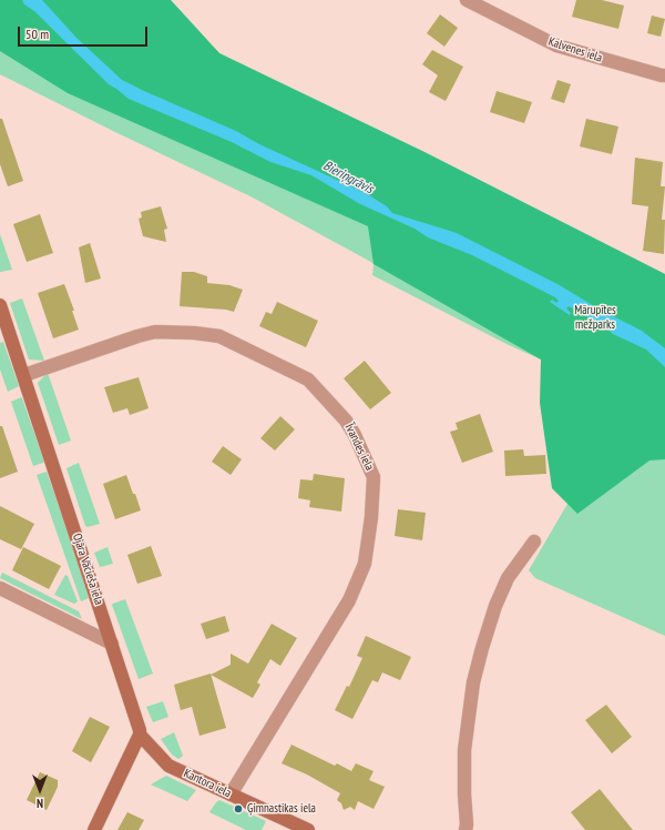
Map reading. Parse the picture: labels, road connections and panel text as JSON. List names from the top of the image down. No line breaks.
{"streets":{"main road":["Ojāra Vācieša iela","Kantora iela"],"street":["Kalvenes iela","Īvandes iela"]},"crossings":[["Īvandes iela","Ojāra Vācieša iela"],["Īvandes iela","Kantora iela"],["Ojāra Vācieša iela","Kantora iela"]],"water":["Bieriņgrāvis"],"parks":["Mārupītes mežparks"],"places":["Ģimnastikas iela"],"scale_bar":"50 m","north":"bottom"}
